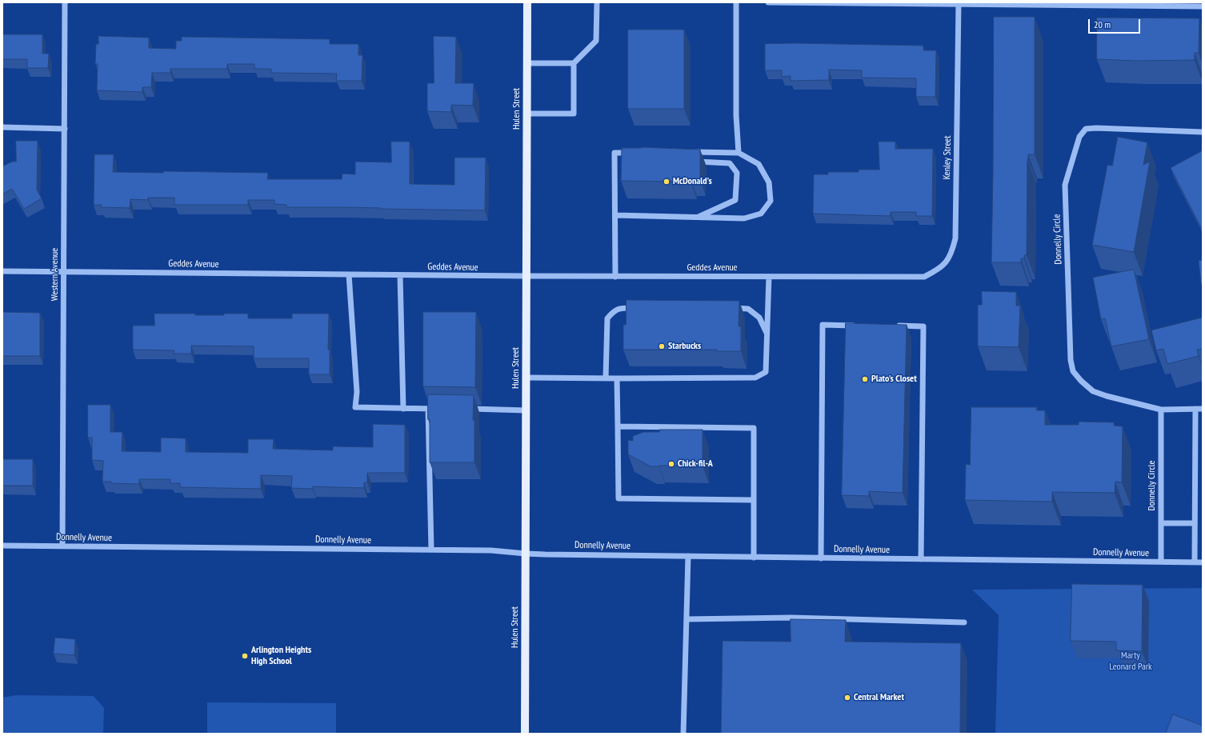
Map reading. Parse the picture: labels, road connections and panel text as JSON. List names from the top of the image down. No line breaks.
{"streets":{"main road":["Hulen Street"],"street":["Kenley Street","Donnelly Circle","Geddes Avenue","Western Avenue","Donnelly Avenue"]},"crossings":[["Hulen Street","Geddes Avenue"],["Hulen Street","Donnelly Avenue"],["Kenley Street","Geddes Avenue"],["Donnelly Circle","Donnelly Avenue"],["Geddes Avenue","Western Avenue"],["Western Avenue","Donnelly Avenue"]],"parks":["Marty Leonard Park"],"places":["McDonald's","Starbucks","Plato's Closet","Chick-fil-A","Arlington Heights High School","Central Market"],"scale_bar":"20 m"}
